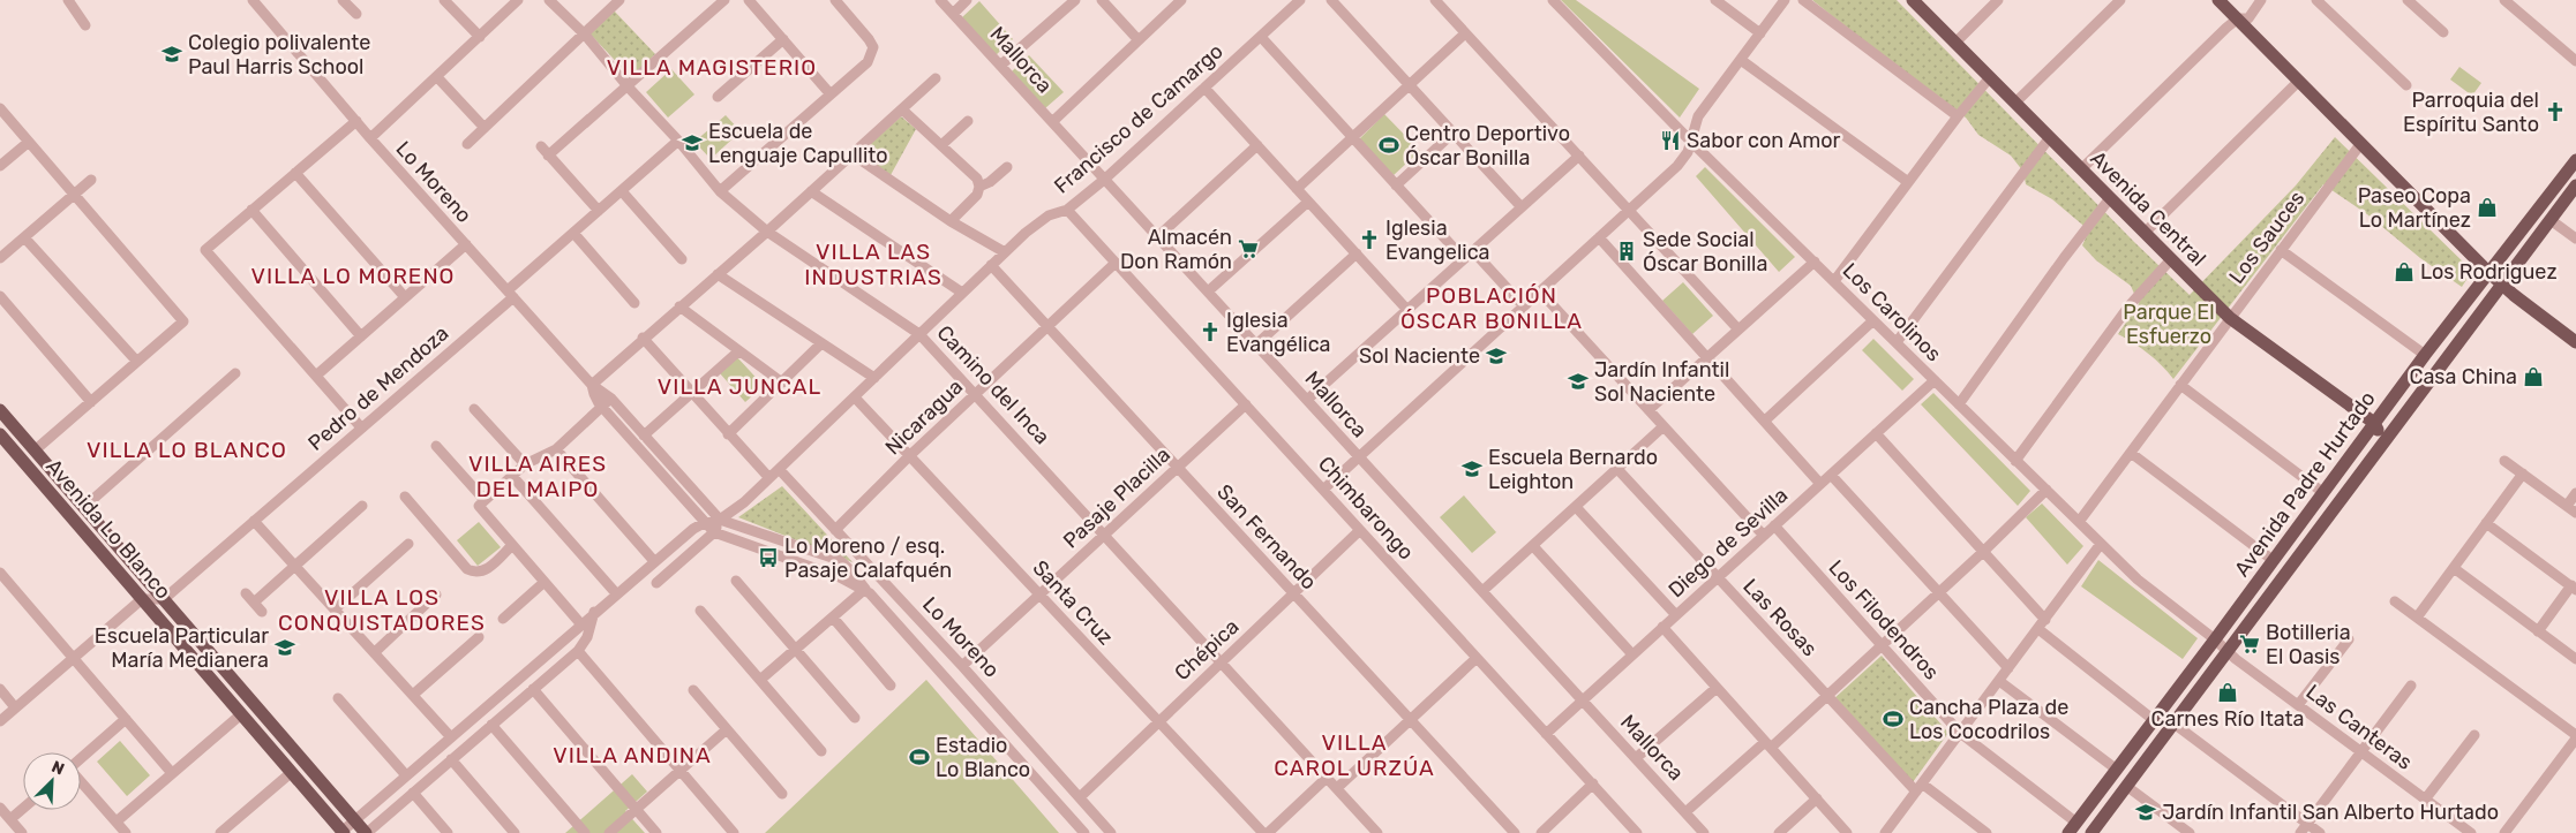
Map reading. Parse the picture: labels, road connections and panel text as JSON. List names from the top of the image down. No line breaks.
{"streets":{"main road":["Avenida Central","Avenida Padre Hurtado","Avenida Lo Blanco"],"street":["Mallorca","Francisco de Camargo","Lo Moreno","Los Sauces","Los Carolinos","Camino del Inca","Pedro de Mendoza","Nicaragua","Pasaje Placilla","Chimbarongo","San Fernando","Diego de Sevilla","Santa Cruz","Las Rosas","Los Filodendros","Chépica","Las Canteras"]},"crossings":[["Mallorca","Francisco de Camargo"],["Mallorca","Diego de Sevilla"],["Francisco de Camargo","Lo Moreno"],["Francisco de Camargo","Camino del Inca"],["Francisco de Camargo","Chimbarongo"],["Francisco de Camargo","Avenida Lo Blanco"],["Francisco de Camargo","San Fernando"],["Francisco de Camargo","Santa Cruz"],["Lo Moreno","Pedro de Mendoza"],["Lo Moreno","Nicaragua"],["Lo Moreno","Pasaje Placilla"],["Lo Moreno","Chépica"],["Avenida Central","Los Sauces"],["Avenida Central","Avenida Padre Hurtado"],["Los Sauces","Los Carolinos"],["Los Carolinos","Avenida Padre Hurtado"],["Los Carolinos","Diego de Sevilla"],["Los Carolinos","Las Canteras"],["Camino del Inca","Pedro de Mendoza"],["Camino del Inca","Nicaragua"],["Camino del Inca","Pasaje Placilla"],["Camino del Inca","Chépica"],["Pedro de Mendoza","Avenida Lo Blanco"],["Nicaragua","Chimbarongo"],["Nicaragua","San Fernando"],["Nicaragua","Santa Cruz"],["Avenida Padre Hurtado","Los Filodendros"],["Avenida Padre Hurtado","Las Canteras"],["Pasaje Placilla","Chimbarongo"],["Pasaje Placilla","San Fernando"],["Pasaje Placilla","Santa Cruz"],["Chimbarongo","Diego de Sevilla"],["Chimbarongo","Chépica"],["San Fernando","Chépica"],["Diego de Sevilla","Las Rosas"],["Diego de Sevilla","Los Filodendros"],["Santa Cruz","Chépica"]],"districts":["VILLA MAGISTERIO","VILLA LAS INDUSTRIAS","VILLA LO MORENO","POBLACIÓN ÓSCAR BONILLA","VILLA JUNCAL","VILLA LO BLANCO","VILLA AIRES DEL MAIPO","VILLA LOS CONQUISTADORES","VILLA CAROL URZÚA","VILLA ANDINA"],"parks":["Parque El Esfuerzo"],"places":{"school or university":["Colegio polivalente Paul Harris School","Escuela de Lenguaje Capullito","Sol Naciente","Jardín Infantil Sol Naciente","Escuela Bernardo Leighton","Escuela Particular María Medianera","Jardín Infantil San Alberto Hurtado"],"church":["Parroquia del Espíritu Santo","Iglesia Evangelica","Iglesia Evangélica"],"restaurant":["Sabor con Amor"],"sports":["Centro Deportivo Óscar Bonilla","Cancha Plaza de Los Cocodrilos","Estadio Lo Blanco"],"shop":["Paseo Copa Lo Martínez","Los Rodriguez","Casa China","Carnes Río Itata"],"supermarket":["Almacén Don Ramón","Botilleria El Oasis"],"building":["Sede Social Óscar Bonilla"],"bus stop":["Lo Moreno / esq. Pasaje Calafquén"]},"north":"top right"}
